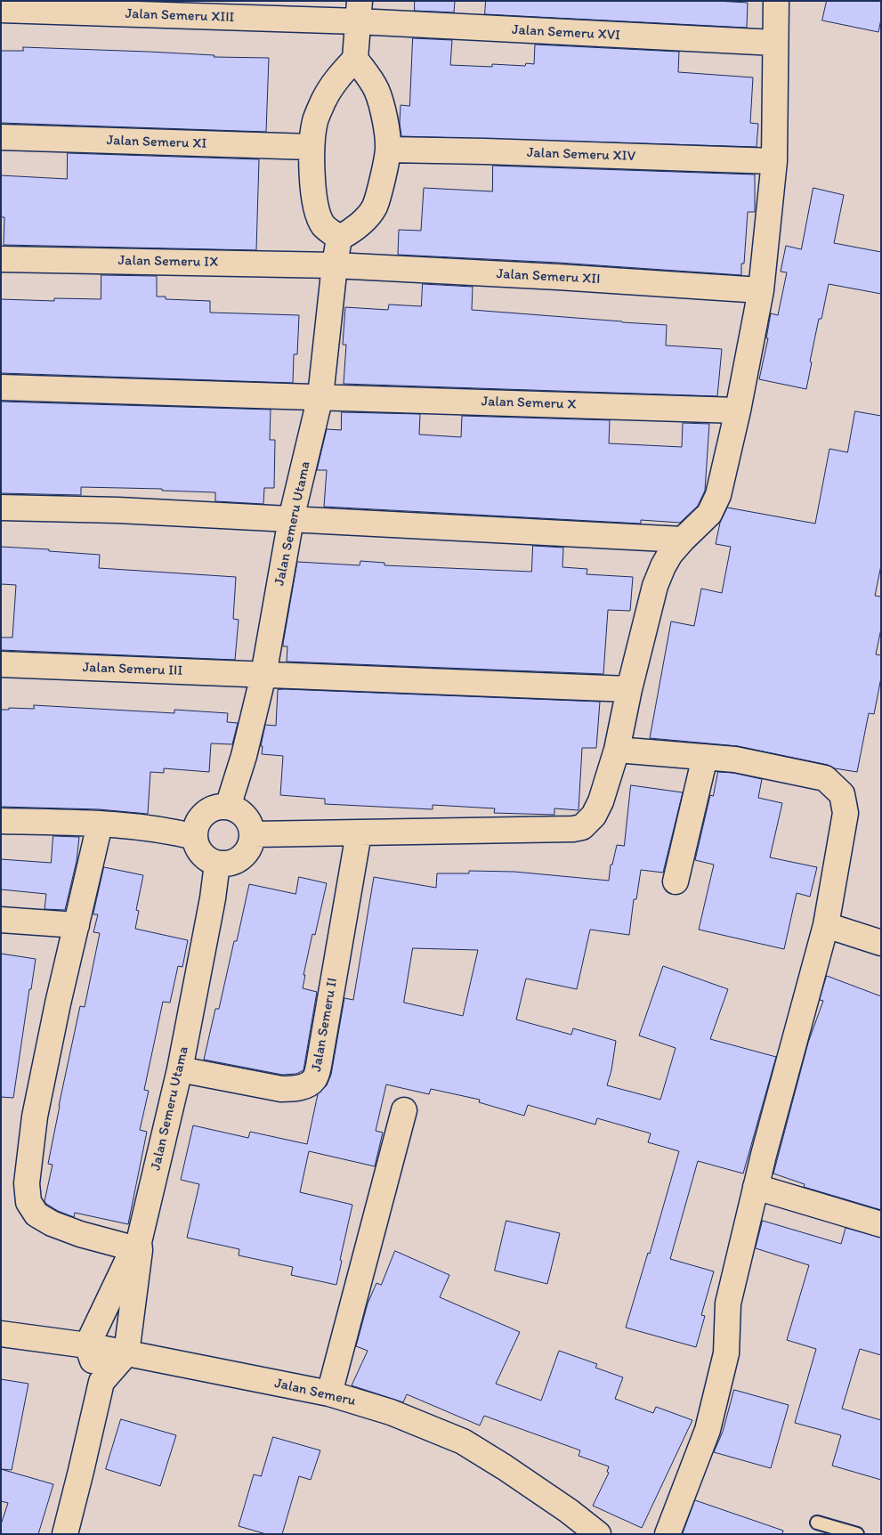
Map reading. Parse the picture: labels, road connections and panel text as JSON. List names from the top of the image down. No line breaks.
{"streets":{"street":["Jalan Semeru XIII","Jalan Semeru XVI","Jalan Semeru XI","Jalan Semeru XIV","Jalan Semeru IX","Jalan Semeru XII","Jalan Semeru X","Jalan Semeru Utama","Jalan Semeru III","Jalan Semeru II","Jalan Semeru"]},"crossings":[["Jalan Semeru XIII","Jalan Semeru XVI"],["Jalan Semeru IX","Jalan Semeru XII"],["Jalan Semeru IX","Jalan Semeru Utama"],["Jalan Semeru XII","Jalan Semeru Utama"],["Jalan Semeru X","Jalan Semeru Utama"],["Jalan Semeru Utama","Jalan Semeru III"],["Jalan Semeru Utama","Jalan Semeru II"],["Jalan Semeru Utama","Jalan Semeru"]]}
